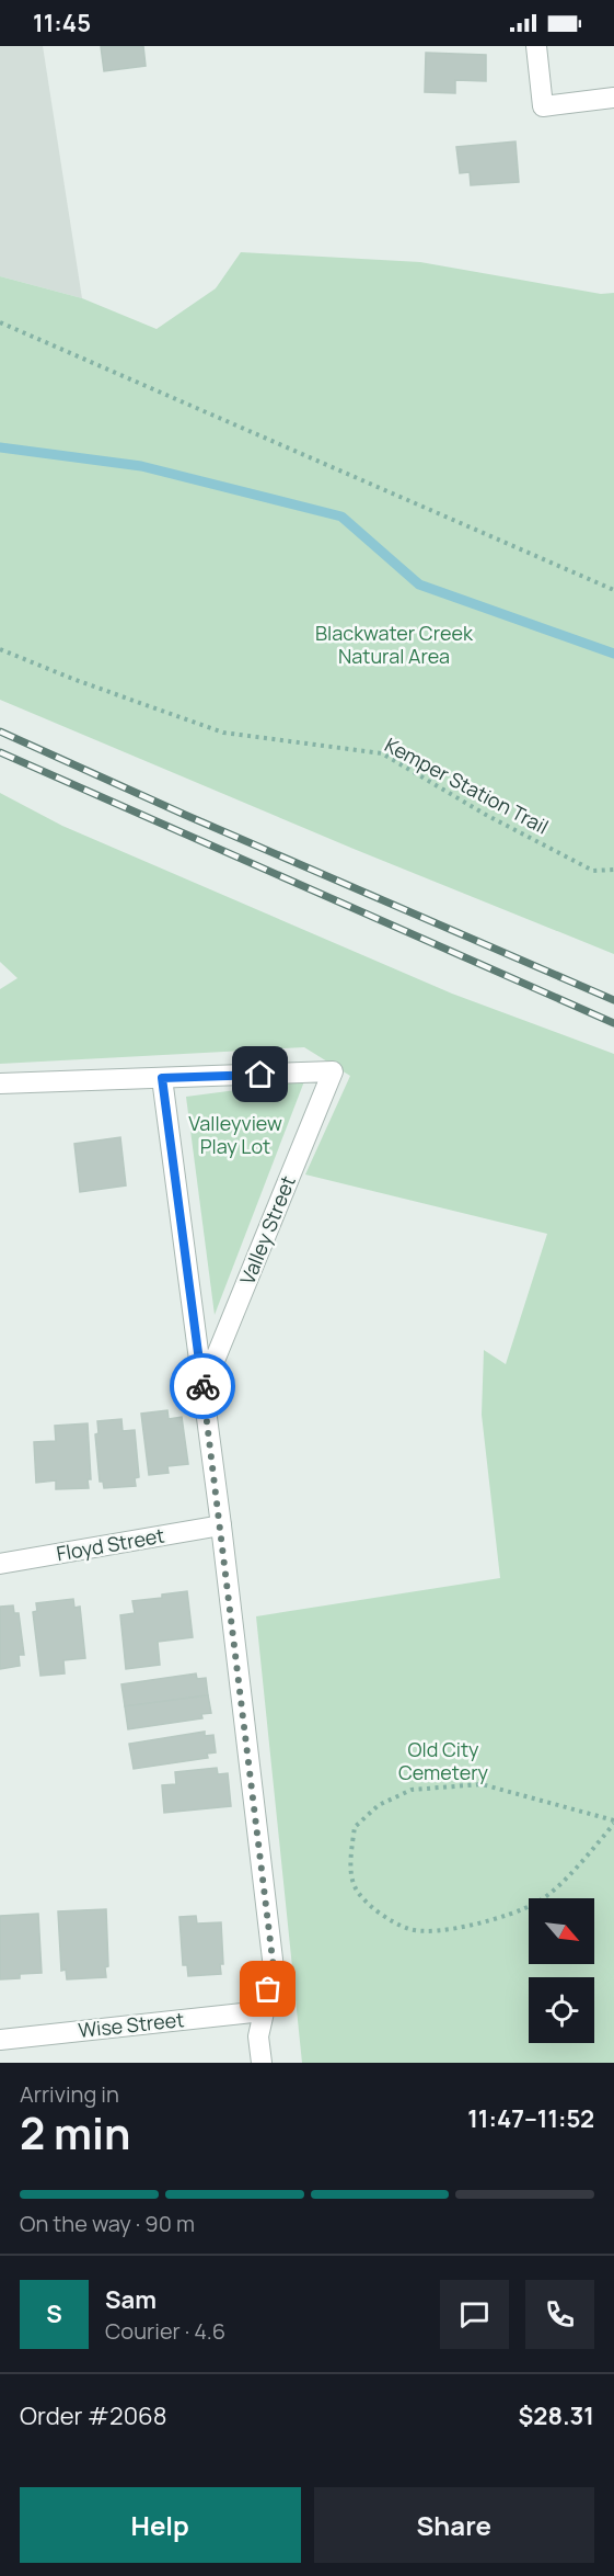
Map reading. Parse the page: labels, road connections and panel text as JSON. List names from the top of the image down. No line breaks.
{"streets":{"street":["Valley Street","Floyd Street","Wise Street"],"path":["Kemper Station Trail"]},"parks":["Blackwater Creek Natural Area","Valleyview Play Lot","Old City Cemetery"],"north":"bottom right","page":{"status":"11:45","heading":["2 min","Arriving in","11:47–11:52"],"panel":["Sam","Courier · 4.6","Order #2068","$28.31"],"bar":"On the way · 90 m","round":"S","buttons":["Help","Share"]}}
